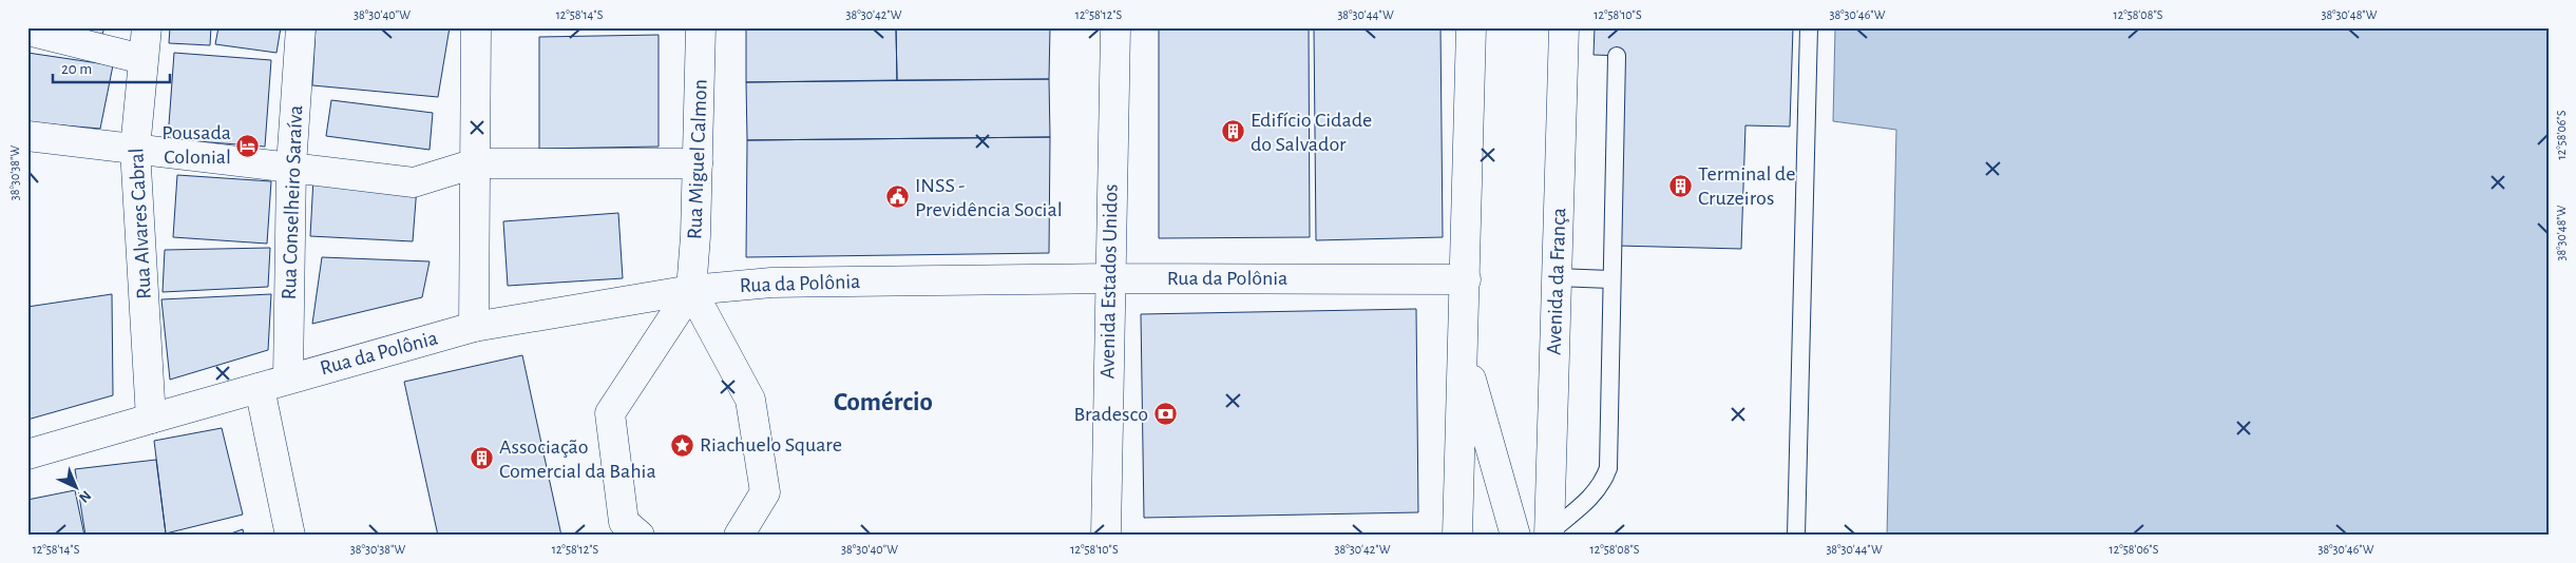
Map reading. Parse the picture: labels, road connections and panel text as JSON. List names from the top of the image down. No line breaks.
{"streets":{"street":["Rua Miguel Calmon","Rua Conselheiro Saraíva","Rua Alvares Cabral","Rua da Polônia","Avenida Estados Unidos","Avenida da França"]},"crossings":[["Rua Miguel Calmon","Rua da Polônia"],["Rua Conselheiro Saraíva","Rua da Polônia"],["Rua Alvares Cabral","Rua da Polônia"],["Rua da Polônia","Avenida Estados Unidos"]],"districts":["Comércio"],"places":{"building":["Edifício Cidade do Salvador","Terminal de Cruzeiros","Associação Comercial da Bahia"],"hotel":["Pousada Colonial"],"public building":["INSS - Previdência Social"],"bank":["Bradesco"],"place":["Riachuelo Square"]},"scale_bar":"20 m","north":"bottom right","coordinates":["38°30'40\"W","12°58'14\"S","38°30'42\"W","12°58'12\"S","38°30'44\"W","12°58'10\"S","38°30'46\"W","12°58'08\"S","38°30'48\"W","12°58'06\"S","38°30'38\"W"]}
